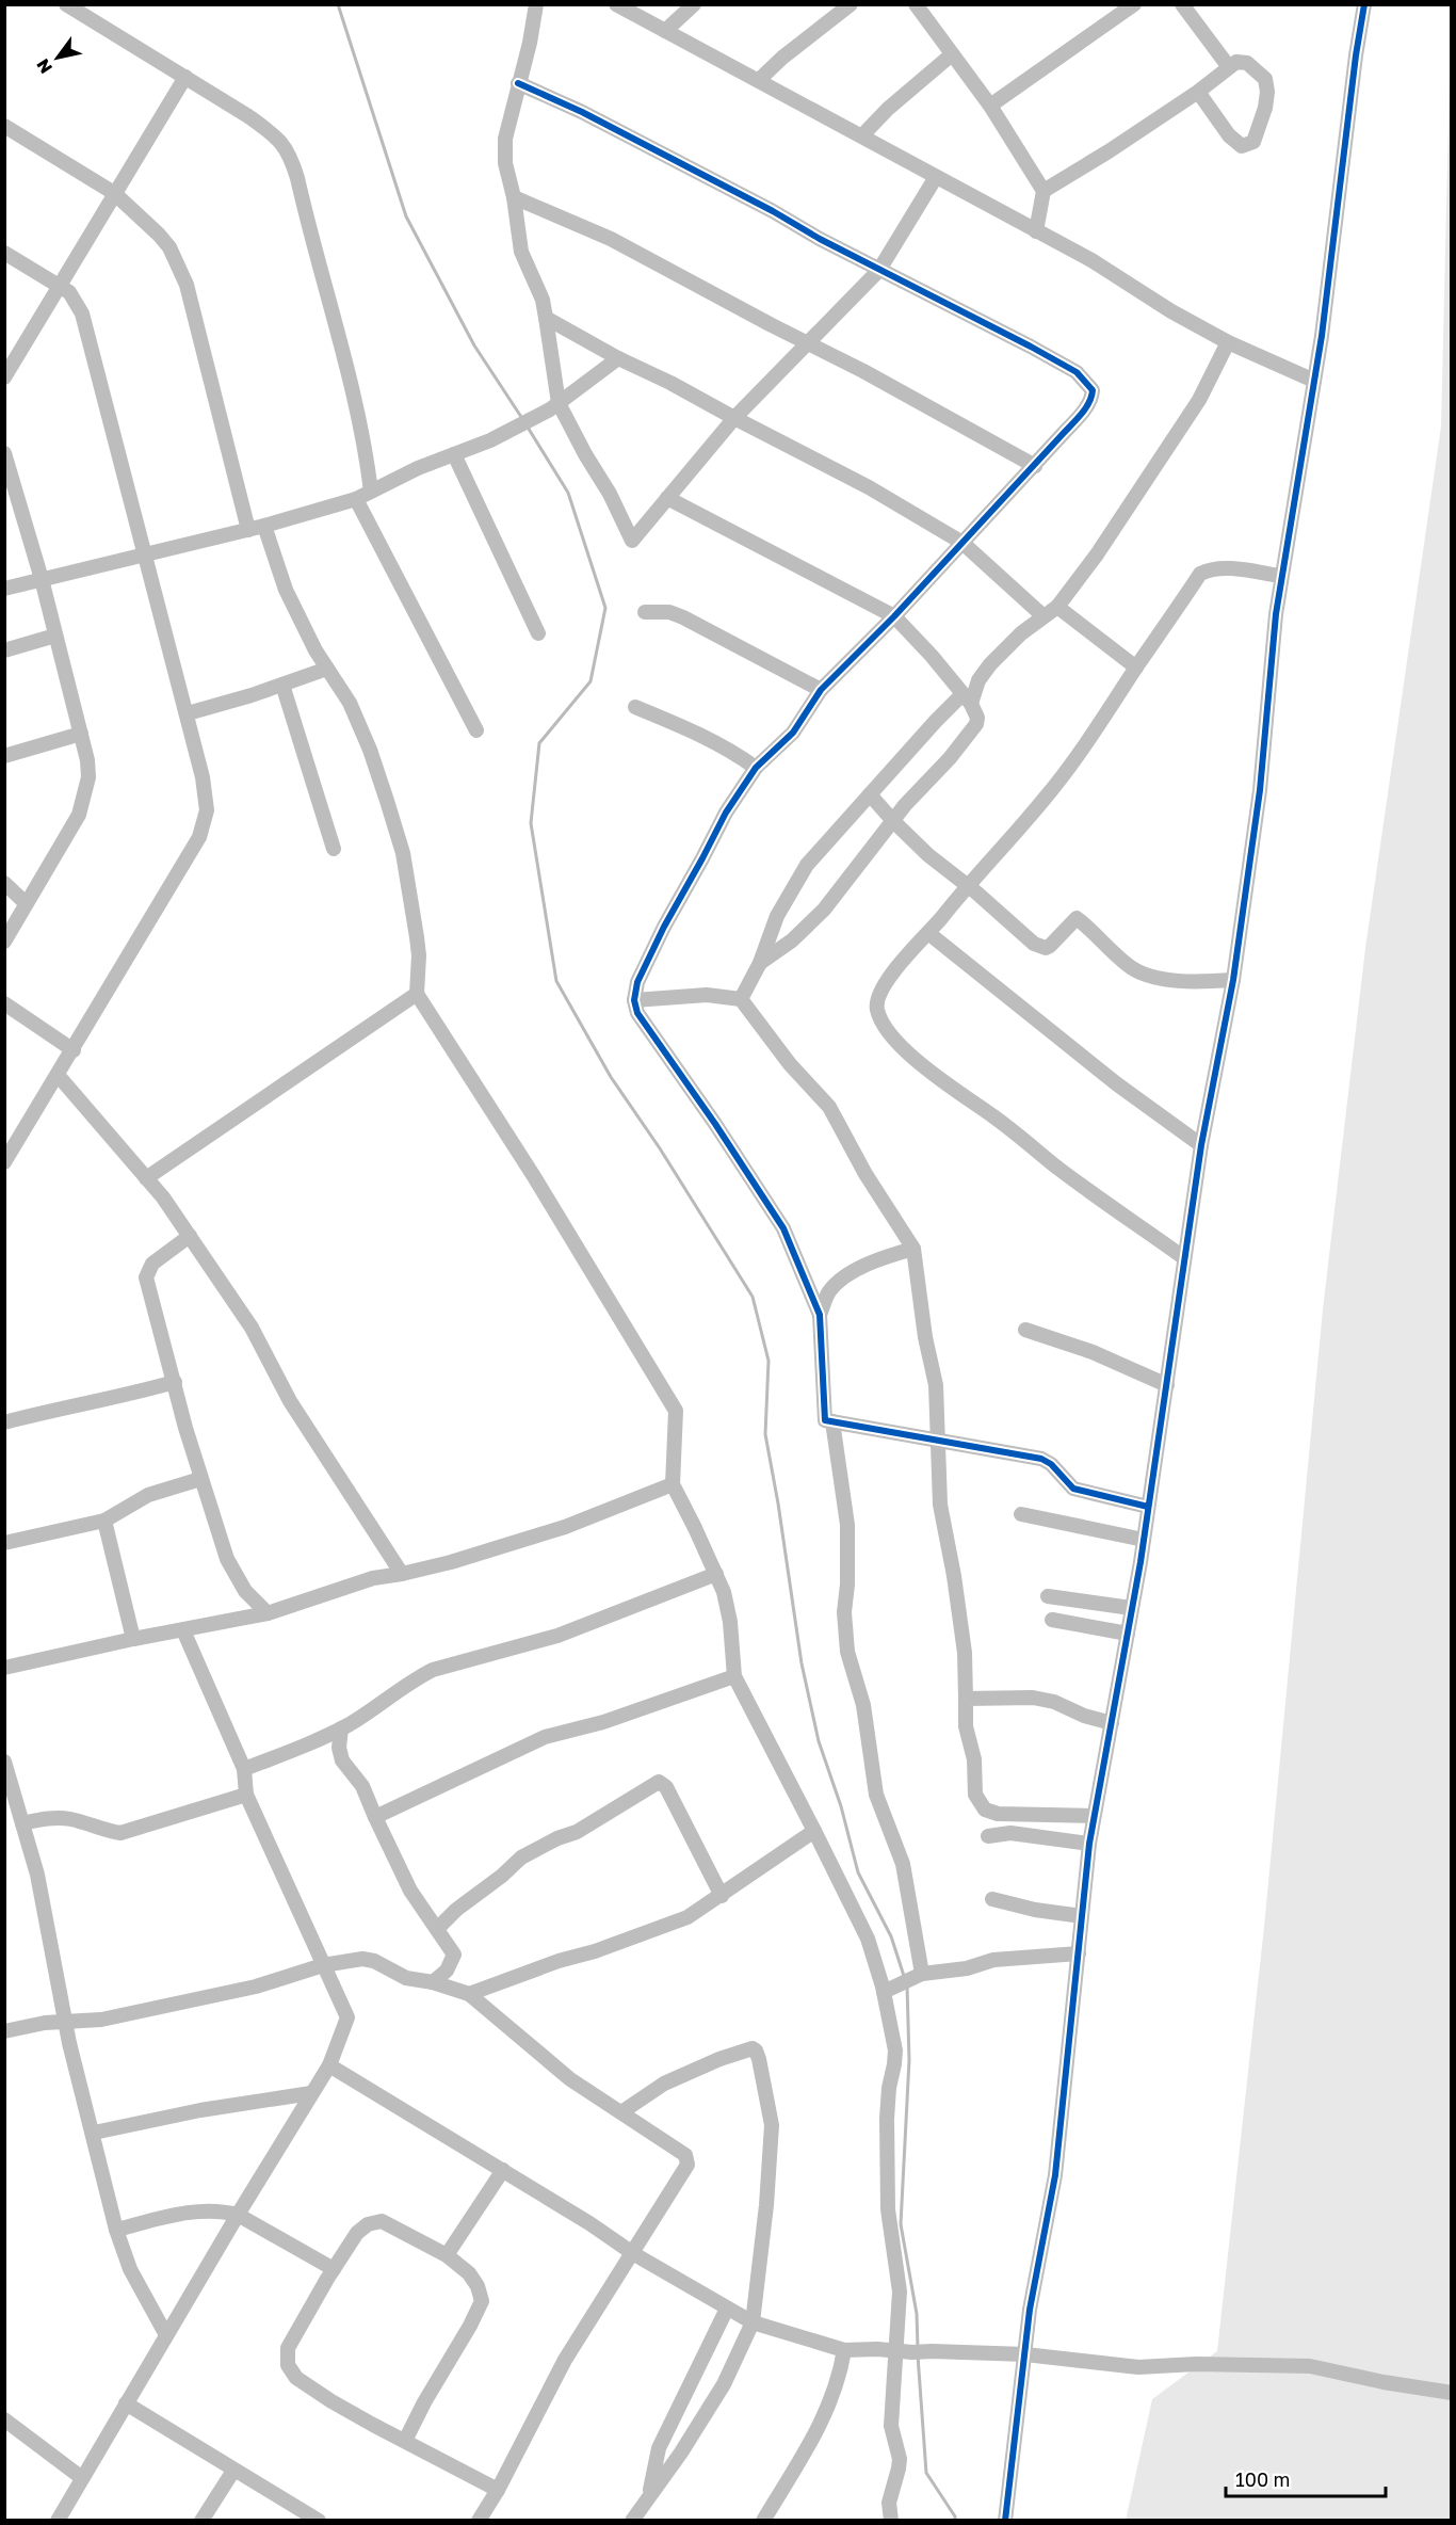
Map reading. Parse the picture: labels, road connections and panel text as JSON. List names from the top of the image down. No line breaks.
{"scale_bar":"100 m","north":"bottom left"}
